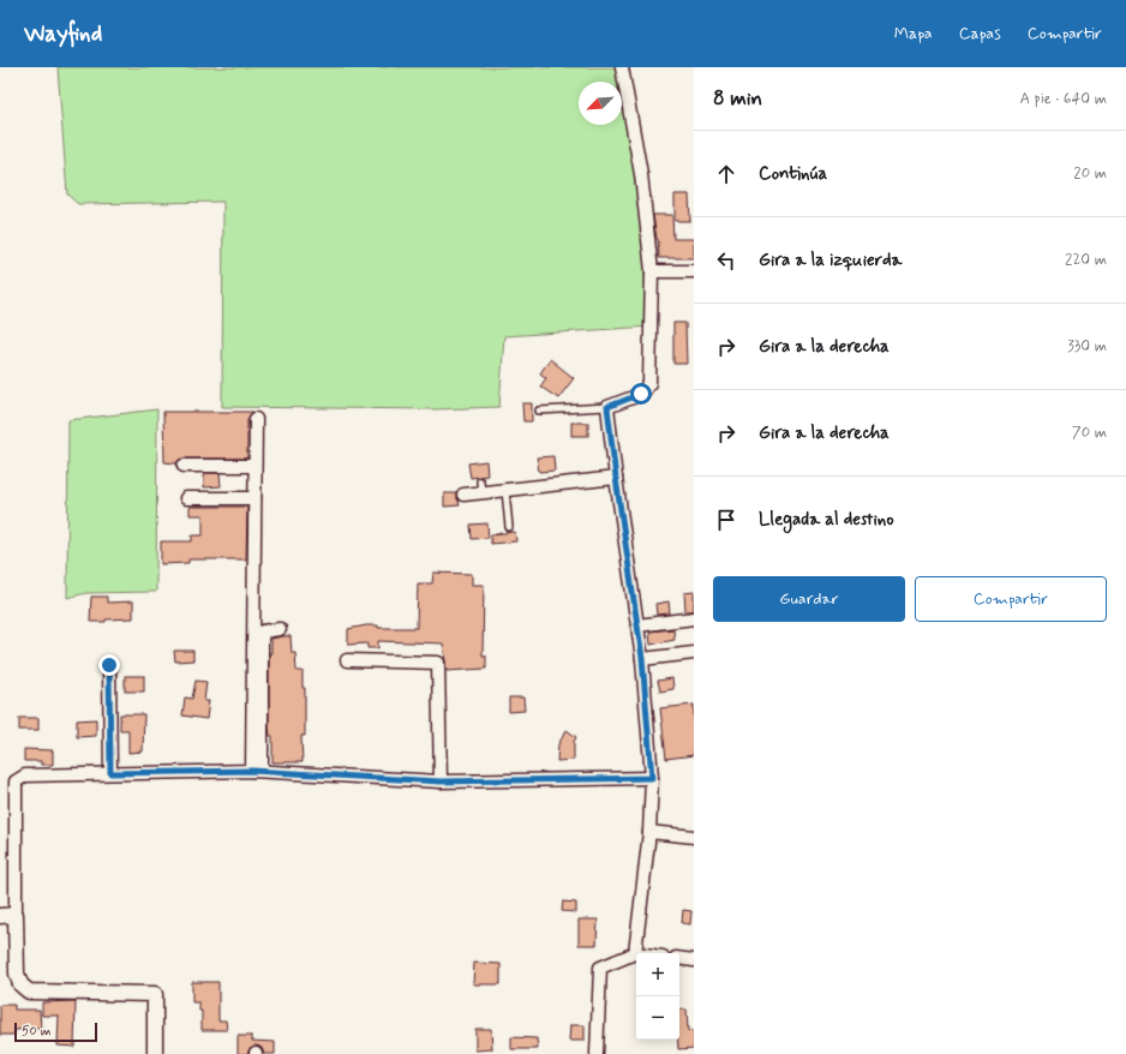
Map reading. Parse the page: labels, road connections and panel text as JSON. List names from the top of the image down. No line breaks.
{"scale_bar":"50 m","north":"bottom left","page":{"header":"Wayfind","nav":["Mapa","Capas","Compartir"],"heading":["8 min","A pie · 640 m"],"list":[["Continúa","20 m"],["Gira a la izquierda","220 m"],["Gira a la derecha","330 m"],["Gira a la derecha","70 m"],"Llegada al destino"],"buttons":["Guardar","Compartir"],"map_buttons":["+","−"],"scale":"50 m"}}
